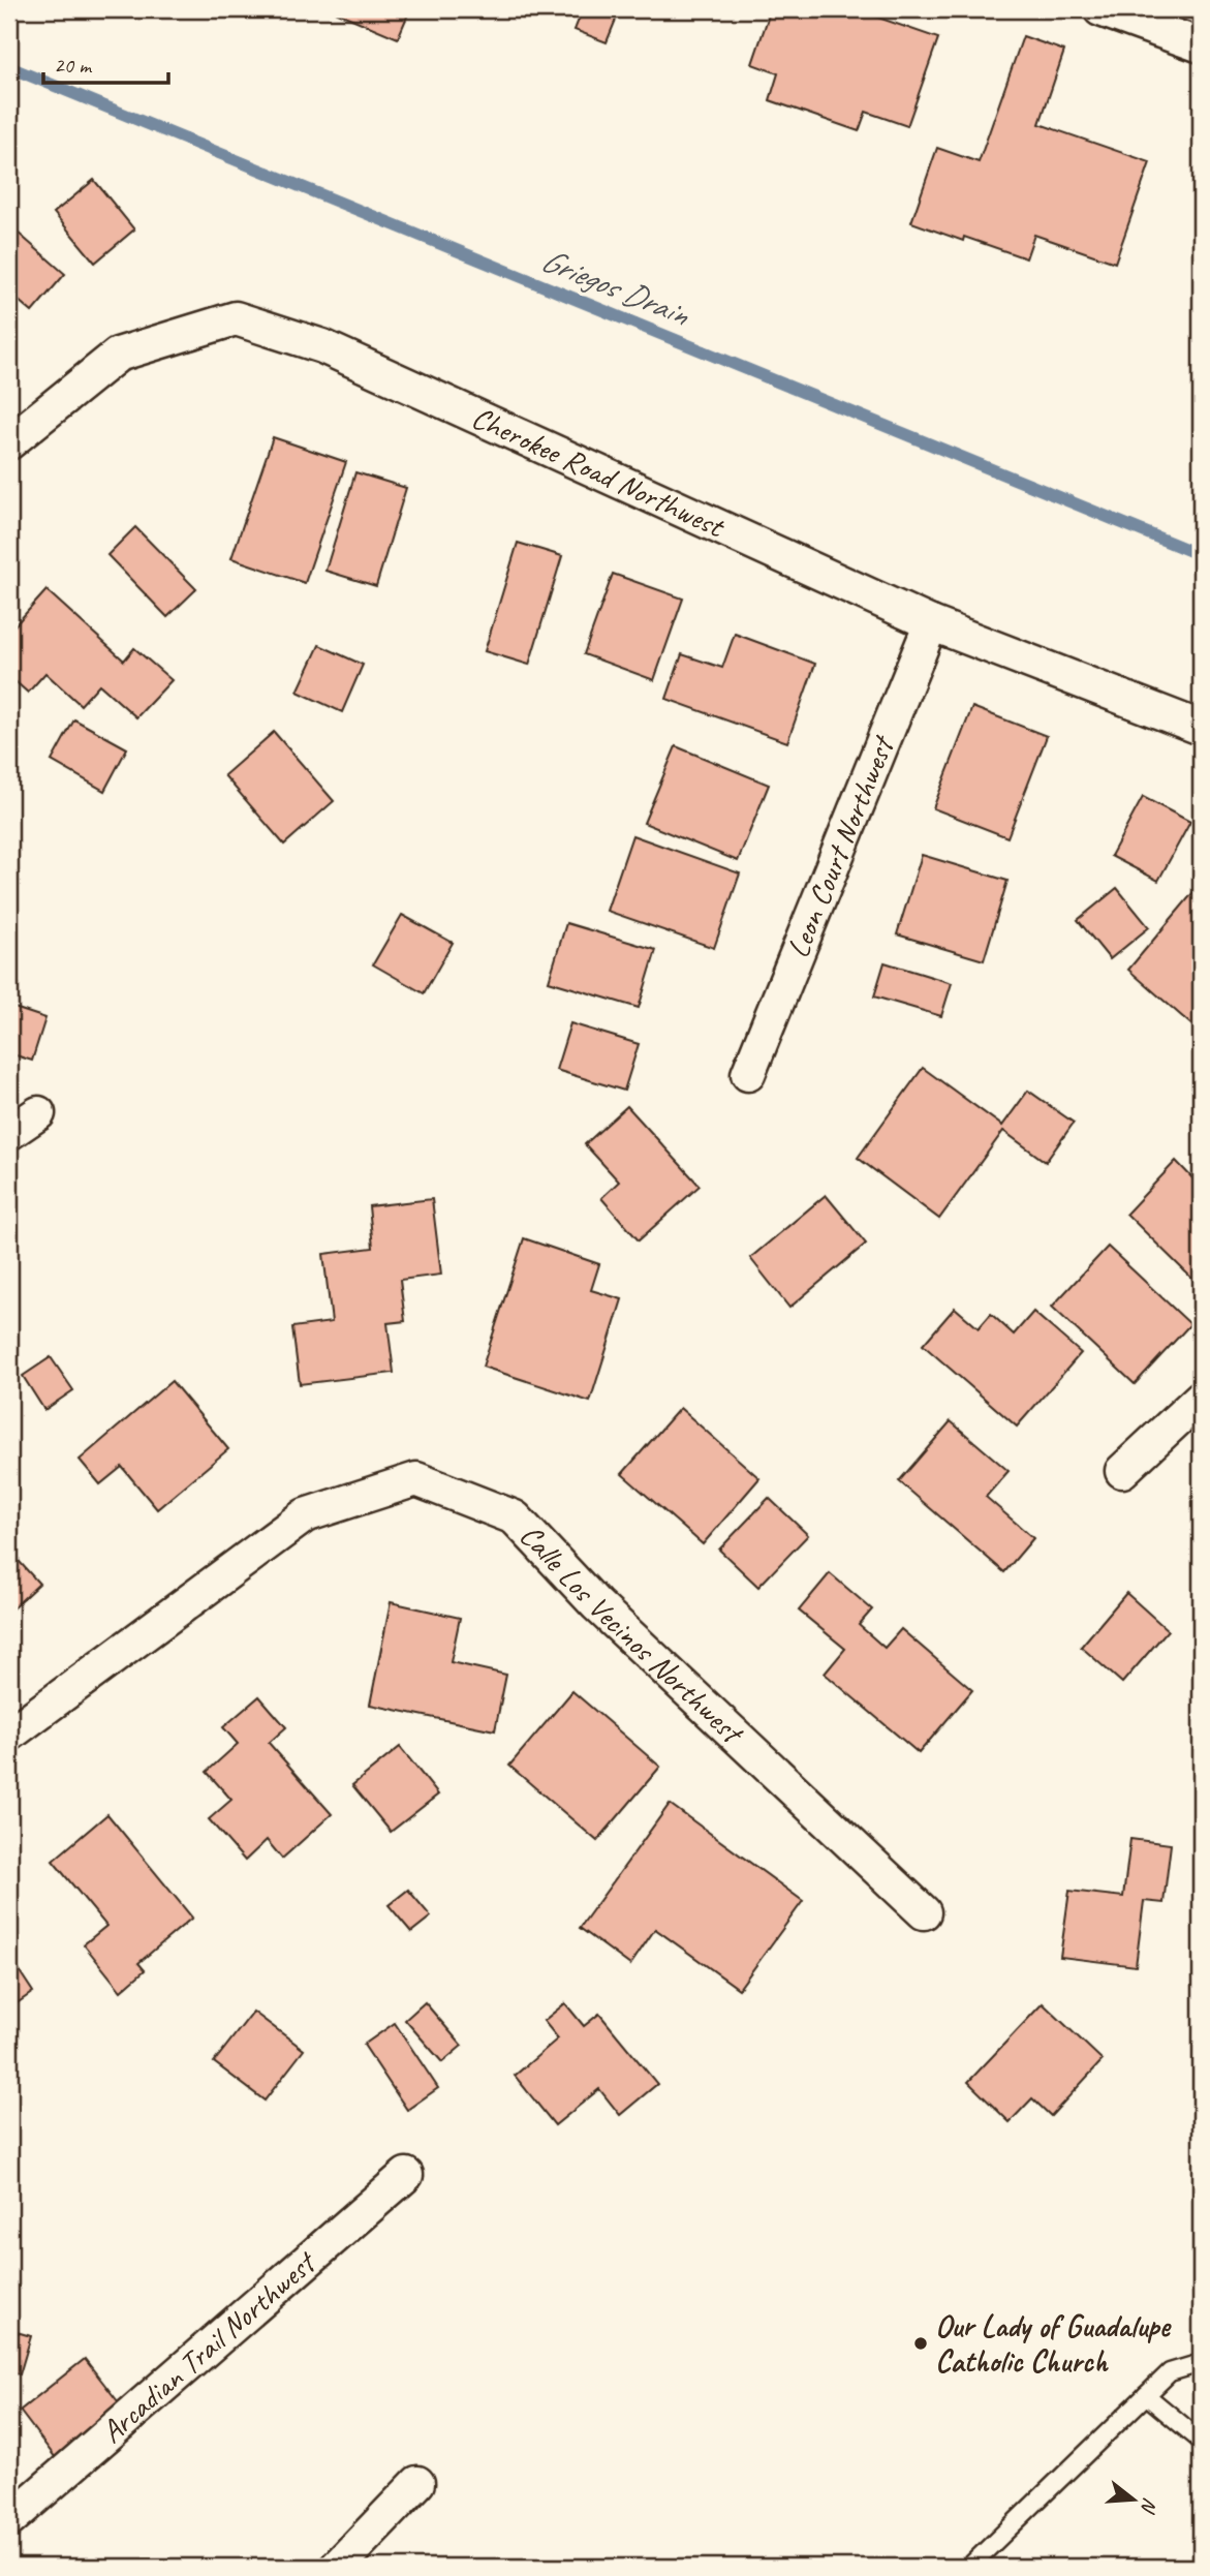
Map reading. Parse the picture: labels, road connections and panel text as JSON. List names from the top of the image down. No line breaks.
{"streets":{"street":["Cherokee Road Northwest","Leon Court Northwest","Calle Los Vecinos Northwest","Arcadian Trail Northwest"]},"crossings":[["Cherokee Road Northwest","Leon Court Northwest"]],"water":["Griegos Drain"],"places":["Our Lady of Guadalupe Catholic Church"],"scale_bar":"20 m","north":"right"}
